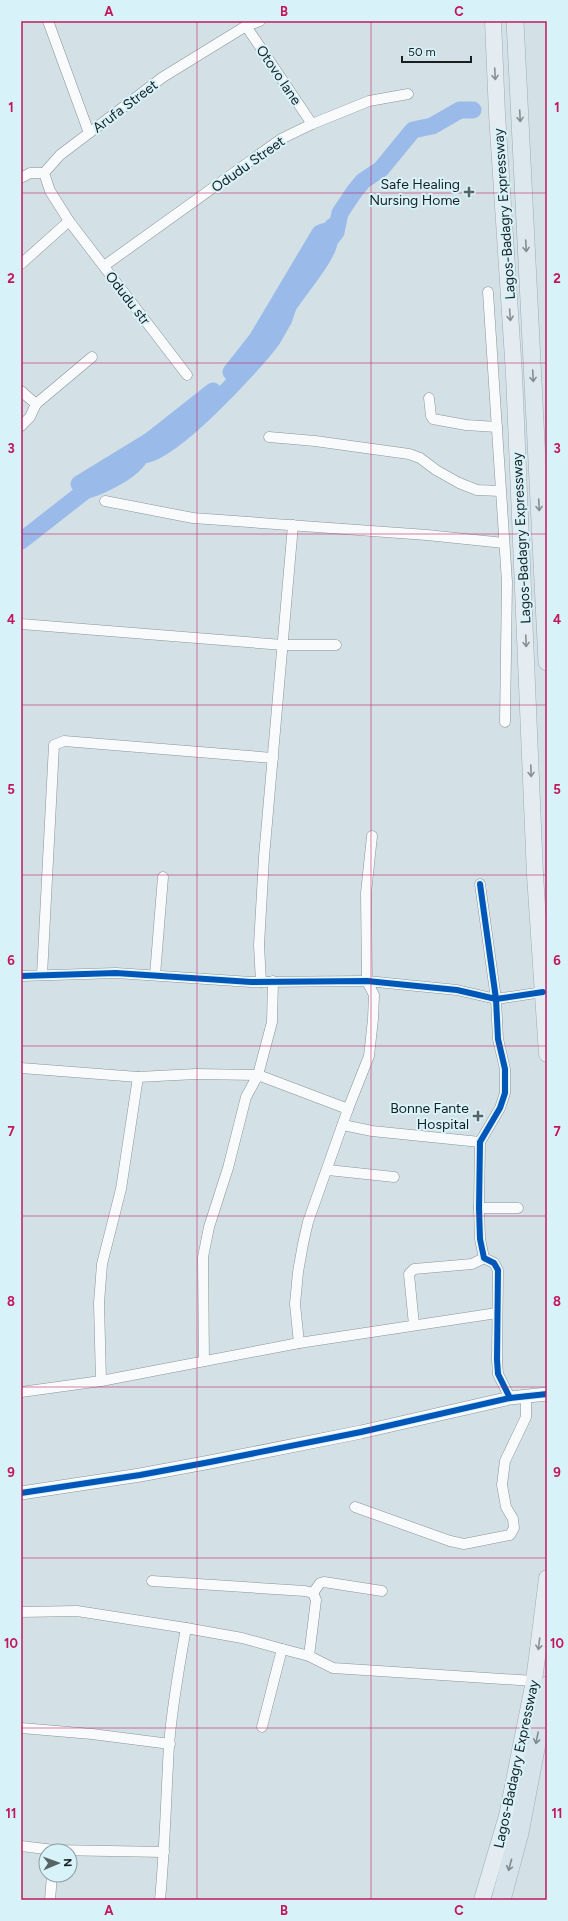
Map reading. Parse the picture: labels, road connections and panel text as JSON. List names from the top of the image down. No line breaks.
{"streets":{"highway":["Lagos-Badagry Expressway"],"street":["Otovo lane","Arufa Street","Odudu Street","Odudu str"]},"crossings":[["Otovo lane","Arufa Street"],["Otovo lane","Odudu Street"],["Odudu Street","Odudu str"]],"one_way":["Lagos-Badagry Expressway"],"places":{"health":["Safe Healing Nursing Home","Bonne Fante Hospital"]},"scale_bar":"50 m","north":"right","grid":{"columns":["A","B","C"],"rows":["1","2","3","4","5","6","7","8","9","10","11"]}}
